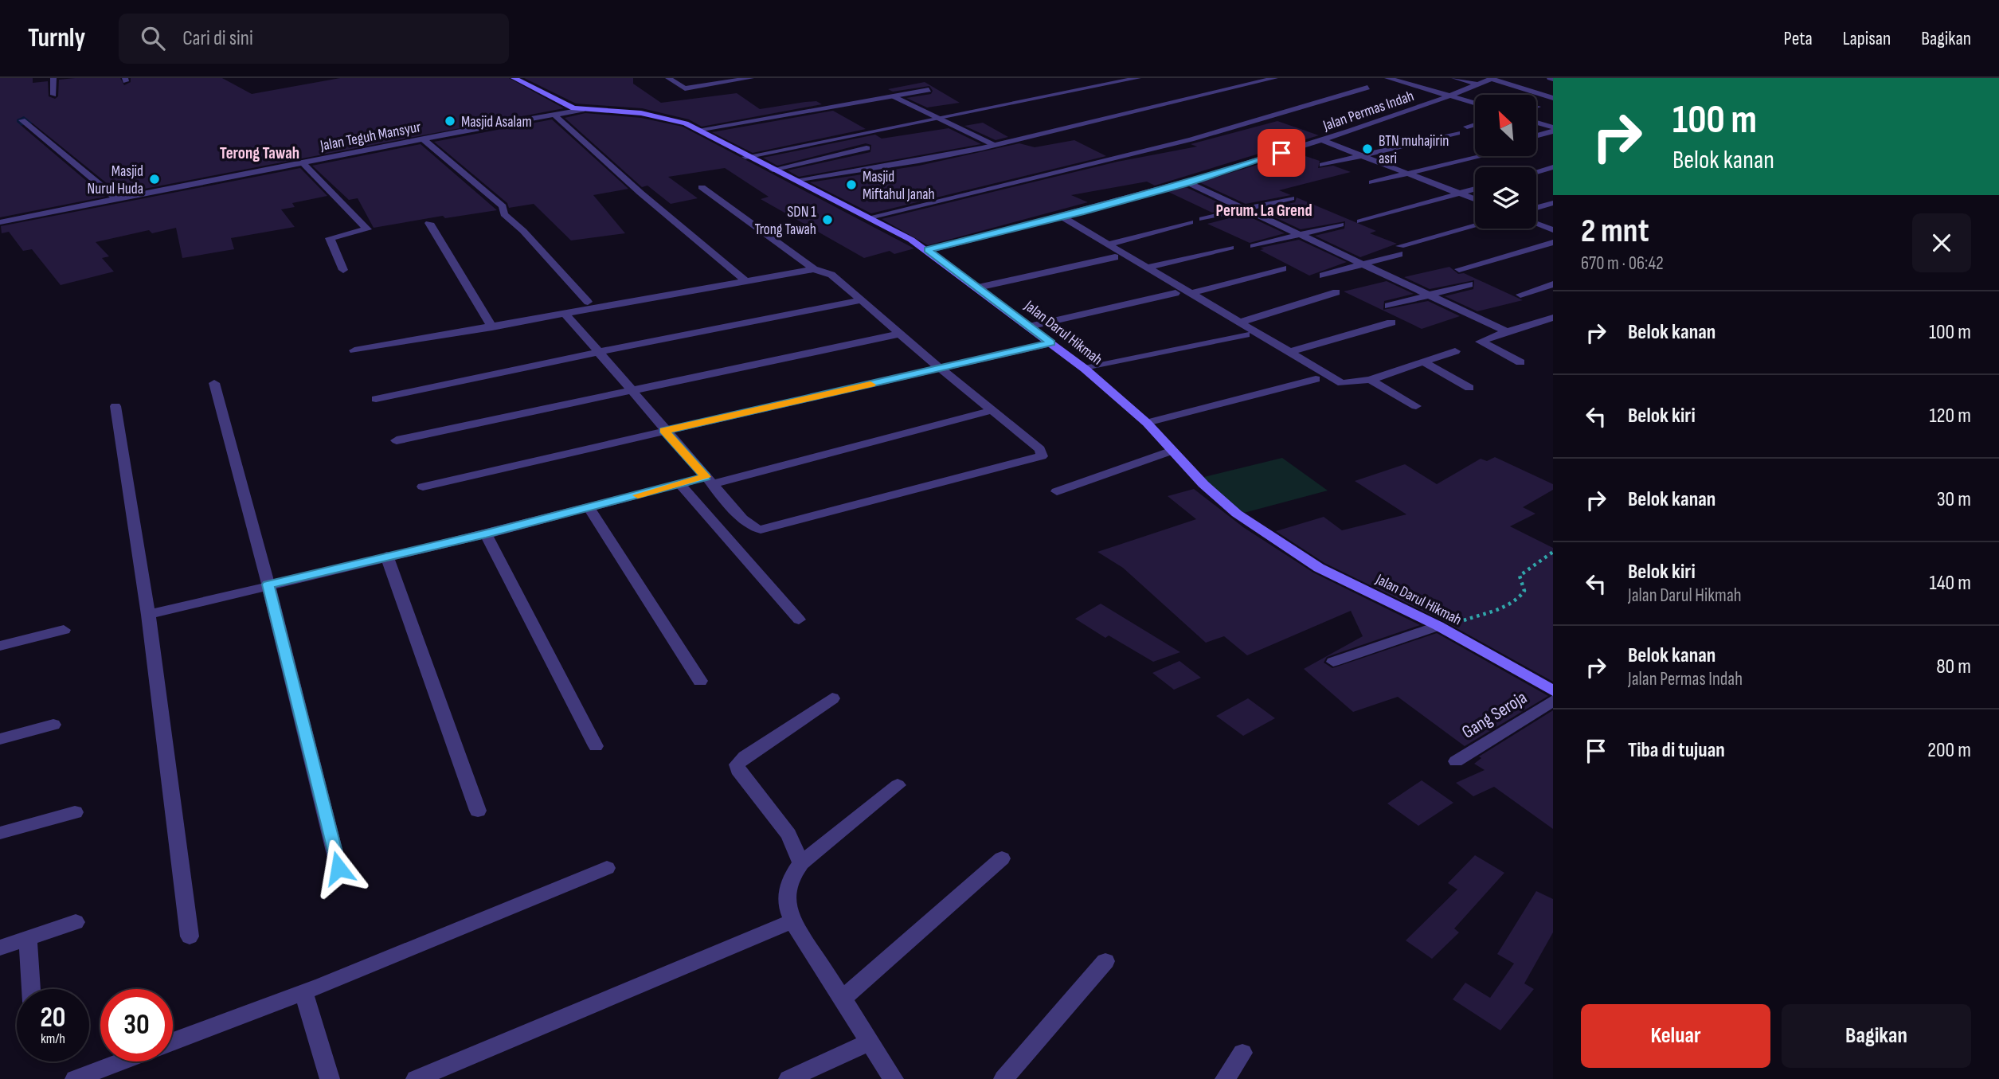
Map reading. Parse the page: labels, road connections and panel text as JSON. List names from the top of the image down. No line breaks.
{"streets":{"street":["Jalan Permas Indah","Jalan Teguh Mansyur","Jalan Darul Hikmah","Gang Seroja"]},"crossings":[["Jalan Permas Indah","Jalan Darul Hikmah"],["Jalan Teguh Mansyur","Jalan Darul Hikmah"]],"districts":["Terong Tawah","Perum. La Grend"],"places":["Masjid Asalam","BTN muhajirin asri","Masjid Nurul Huda","Masjid Miftahul Janah","SDN 1 Trong Tawah"],"north":"top left","page":{"header":"Turnly","search":"Cari di sini","nav":["Peta","Lapisan","Bagikan"],"turn":["100 m","Belok kanan"],"heading":["2 mnt","670 m · 06:42"],"list":[{"name":"Belok kanan","value":"100 m"},{"name":"Belok kiri","value":"120 m"},{"name":"Belok kanan","value":"30 m"},{"name":"Belok kiri","note":"Jalan Darul Hikmah","value":"140 m"},{"name":"Belok kanan","note":"Jalan Permas Indah","value":"80 m"},{"name":"Tiba di tujuan","value":"200 m"}],"speed":"20 km/h","limit":"30","buttons":["Keluar","Bagikan"]}}
